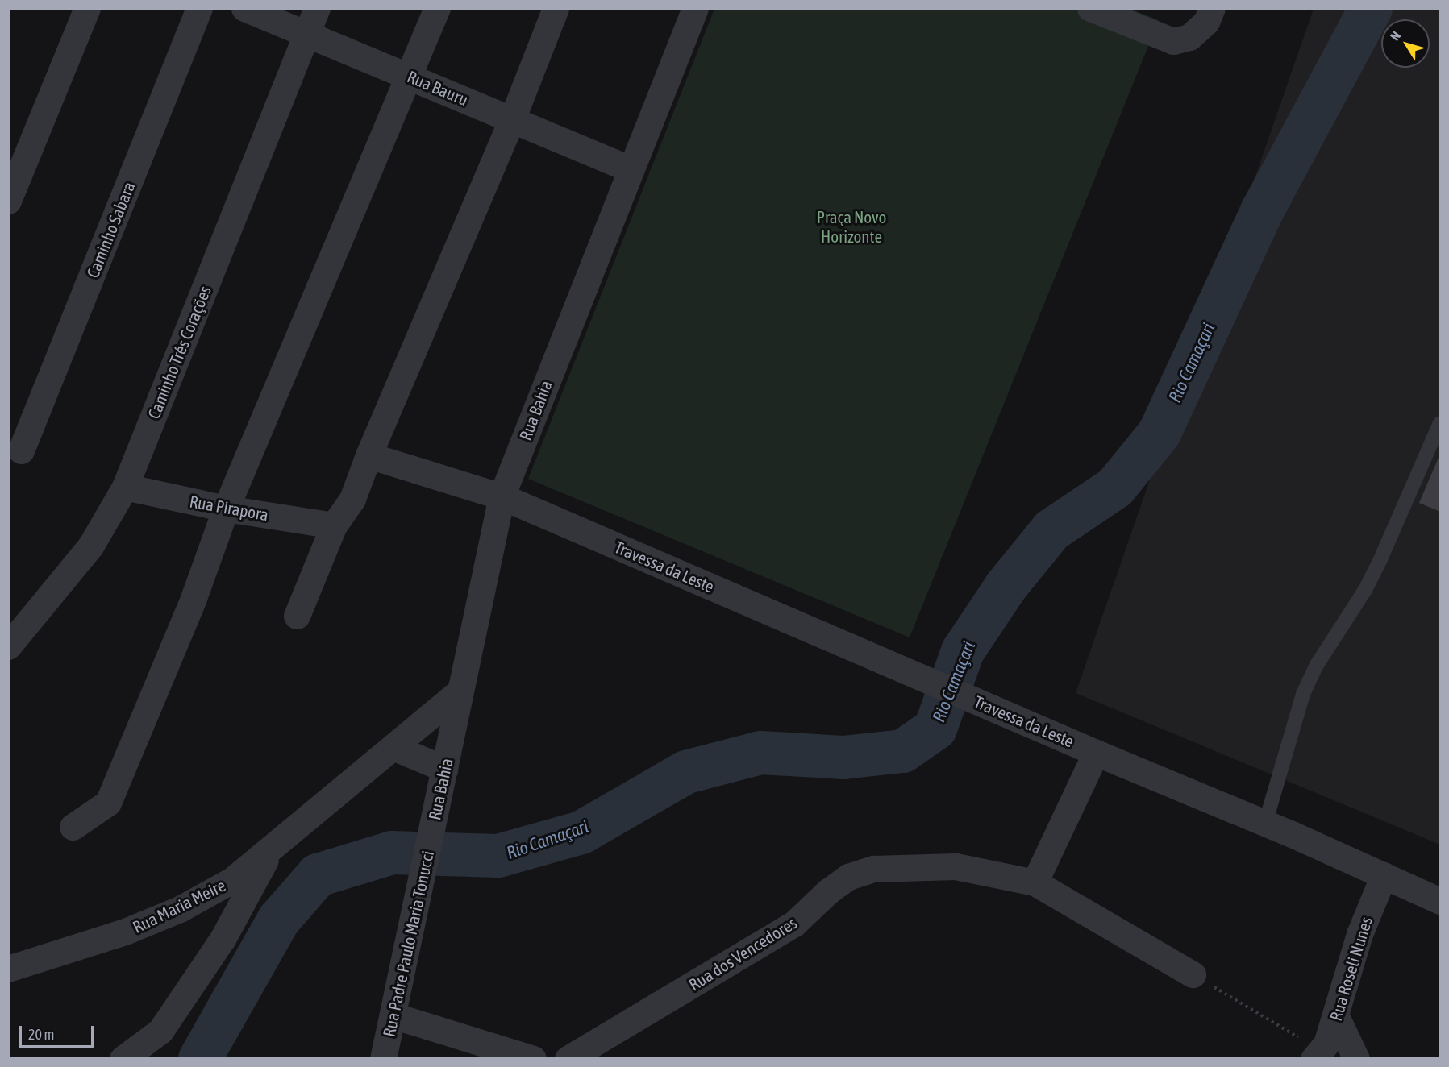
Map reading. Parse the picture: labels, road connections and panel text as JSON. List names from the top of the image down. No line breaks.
{"streets":{"street":["Rua Bauru","Caminho Sabara","Caminho Três Corações","Rua Bahia","Rua Pirapora","Travessa da Leste","Rua Maria Meire","Rua Padre Paulo Maria Tonucci","Rua dos Vencedores","Rua Roseli Nunes"]},"crossings":[["Rua Bauru","Caminho Três Corações"],["Rua Bauru","Rua Bahia"],["Caminho Três Corações","Rua Pirapora"],["Rua Bahia","Travessa da Leste"],["Rua Bahia","Rua Maria Meire"],["Rua Bahia","Rua Padre Paulo Maria Tonucci"],["Travessa da Leste","Rua Roseli Nunes"]],"water":["Rio Camaçari"],"parks":["Praça Novo Horizonte"],"scale_bar":"20 m","north":"top left"}
